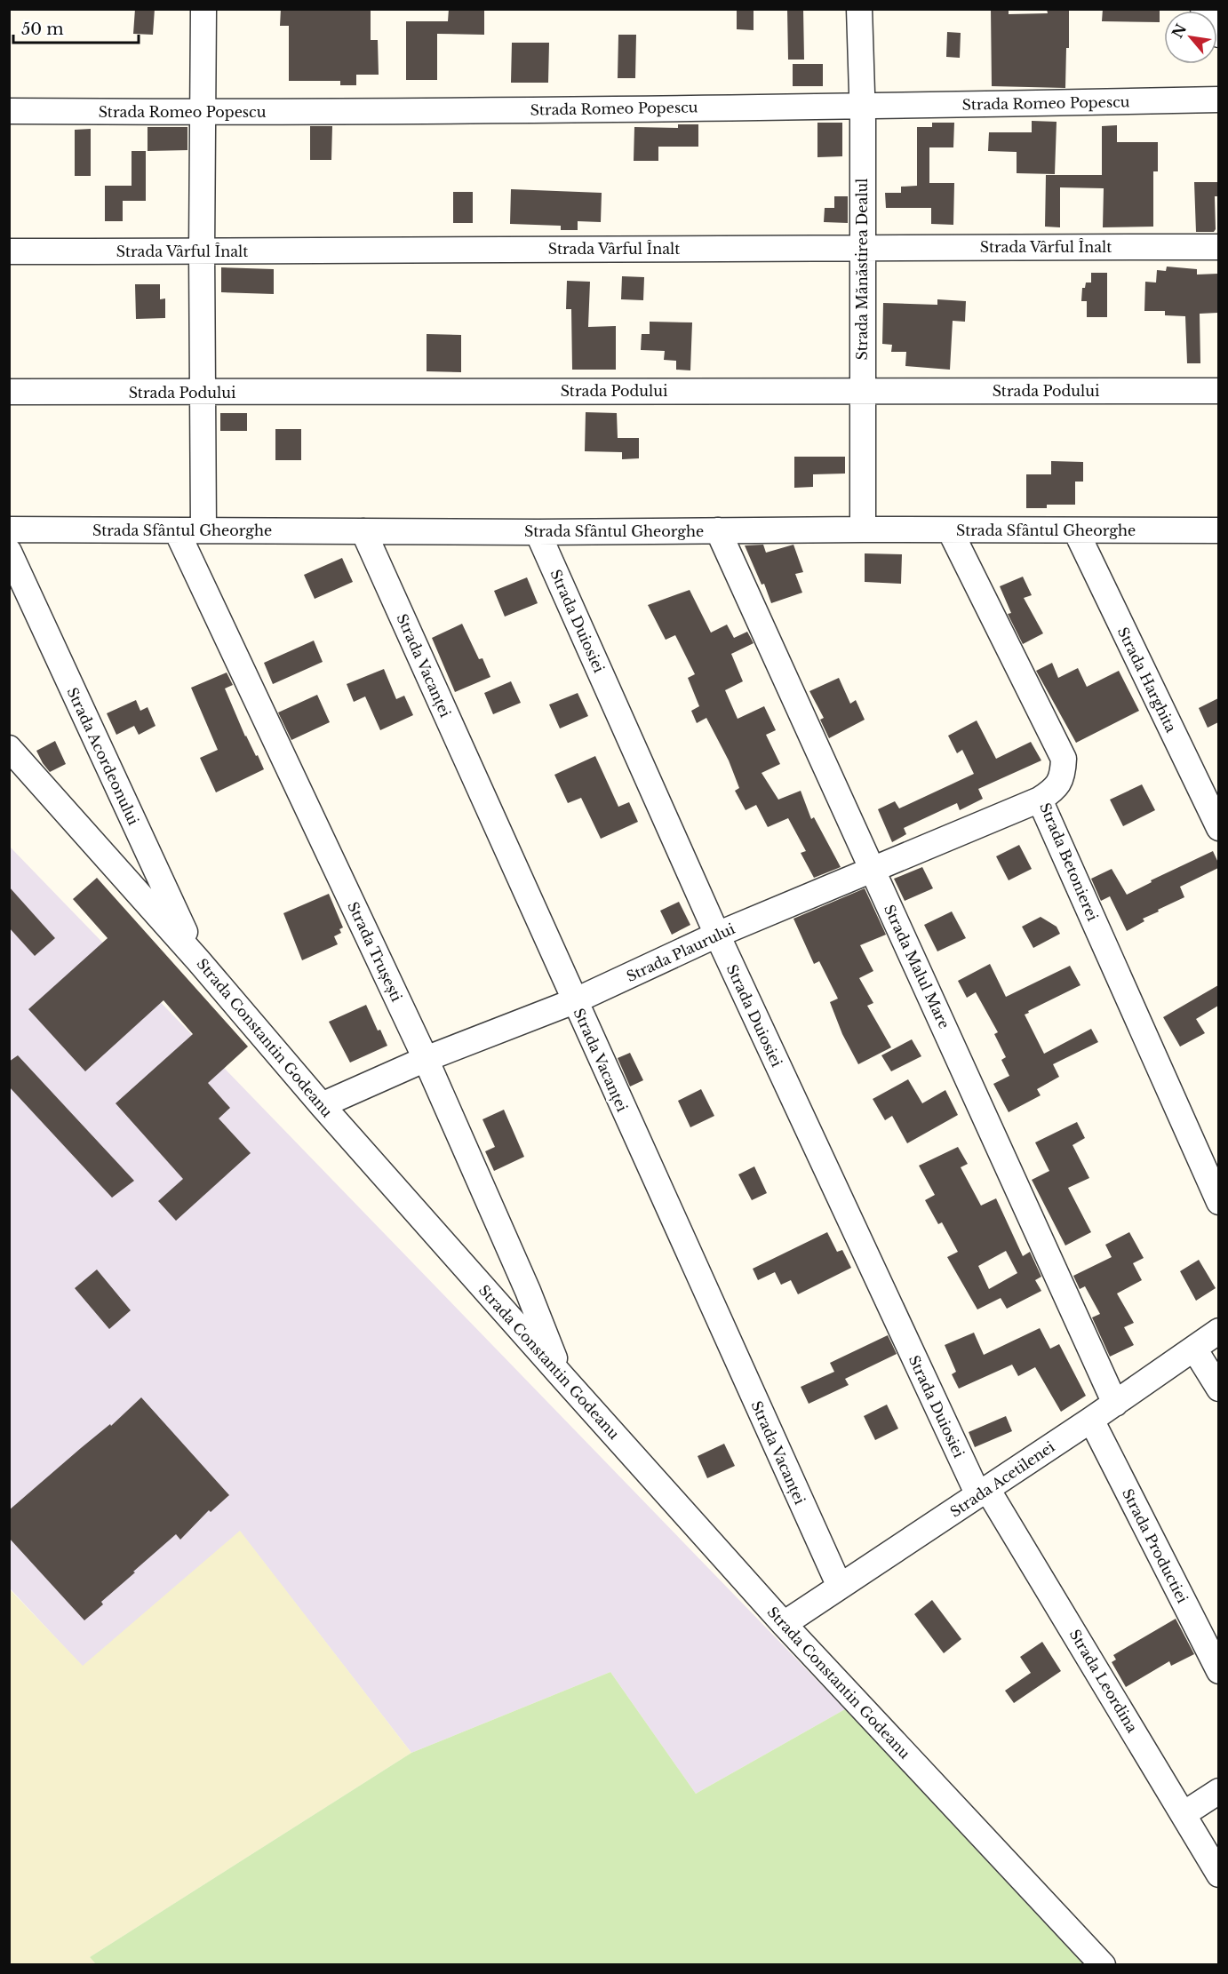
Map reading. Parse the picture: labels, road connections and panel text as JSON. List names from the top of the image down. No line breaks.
{"streets":{"street":["Strada Romeo Popescu","Strada Vârful Înalt","Strada Mănăstirea Dealul","Strada Podului","Strada Sfântul Gheorghe","Strada Duiosiei","Strada Vacanței","Strada Harghita","Strada Acordeonului","Strada Betonierei","Strada Trușești","Strada Plaurului","Strada Malul Mare","Strada Constantin Godeanu","Strada Acetilenei","Strada Productiei","Strada Leordina"]},"crossings":[["Strada Romeo Popescu","Strada Mănăstirea Dealul"],["Strada Vârful Înalt","Strada Mănăstirea Dealul"],["Strada Mănăstirea Dealul","Strada Podului"],["Strada Mănăstirea Dealul","Strada Sfântul Gheorghe"],["Strada Sfântul Gheorghe","Strada Duiosiei"],["Strada Sfântul Gheorghe","Strada Vacanței"],["Strada Sfântul Gheorghe","Strada Harghita"],["Strada Sfântul Gheorghe","Strada Betonierei"],["Strada Sfântul Gheorghe","Strada Trușești"],["Strada Sfântul Gheorghe","Strada Malul Mare"],["Strada Duiosiei","Strada Plaurului"],["Strada Duiosiei","Strada Acetilenei"],["Strada Duiosiei","Strada Leordina"],["Strada Vacanței","Strada Plaurului"],["Strada Vacanței","Strada Acetilenei"],["Strada Acordeonului","Strada Constantin Godeanu"],["Strada Betonierei","Strada Plaurului"],["Strada Trușești","Strada Plaurului"],["Strada Trușești","Strada Constantin Godeanu"],["Strada Plaurului","Strada Malul Mare"],["Strada Plaurului","Strada Constantin Godeanu"],["Strada Malul Mare","Strada Acetilenei"],["Strada Constantin Godeanu","Strada Acetilenei"],["Strada Acetilenei","Strada Productiei"],["Strada Acetilenei","Strada Leordina"]],"scale_bar":"50 m","north":"top left"}
